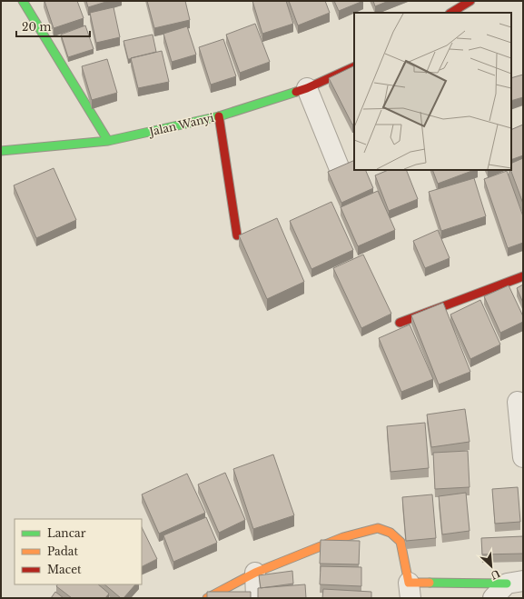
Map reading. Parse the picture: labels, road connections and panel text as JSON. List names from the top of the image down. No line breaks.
{"streets":{"street":["Jalan Wanyi"]},"legend":["Lancar","Padat","Macet"],"scale_bar":"20 m","north":"bottom right"}
